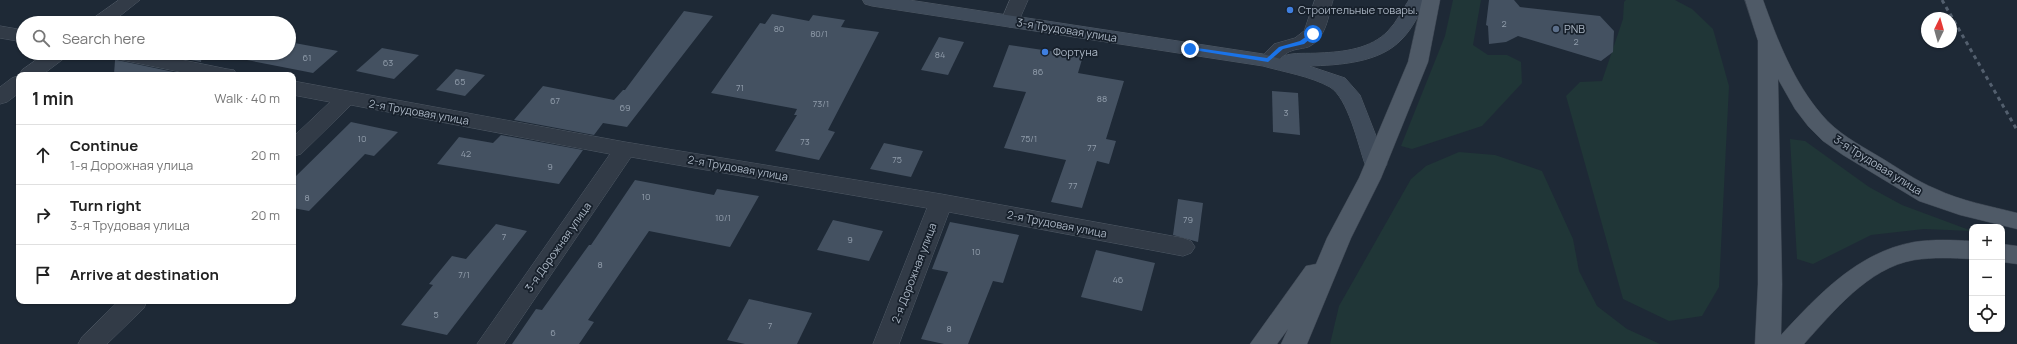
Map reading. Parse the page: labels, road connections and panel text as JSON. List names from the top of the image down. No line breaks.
{"streets":{"main road":["3-я Трудовая улица"],"street":["2-я Трудовая улица","3-я Дорожная улица","2-я Дорожная улица"]},"crossings":[["2-я Трудовая улица","3-я Дорожная улица"],["2-я Трудовая улица","2-я Дорожная улица"]],"places":["Строительные товары.","PNB","Фортуна"],"house_numbers":["2","80","80/1","2","84","61","63","86","65","71","88","67","73/1","69","3","10","75/1","73","77","42","75","9","77","10","8","10/1","79","7","9","10","8","7/1","46","5","7","8","6"],"north":"top","page":{"search":"Search here","heading":["1 min","Walk · 40 m"],"list":[["Continue","1-я Дорожная улица","20 m"],["Turn right","3-я Трудовая улица","20 m"],"Arrive at destination"],"map_buttons":["+","−"]}}
